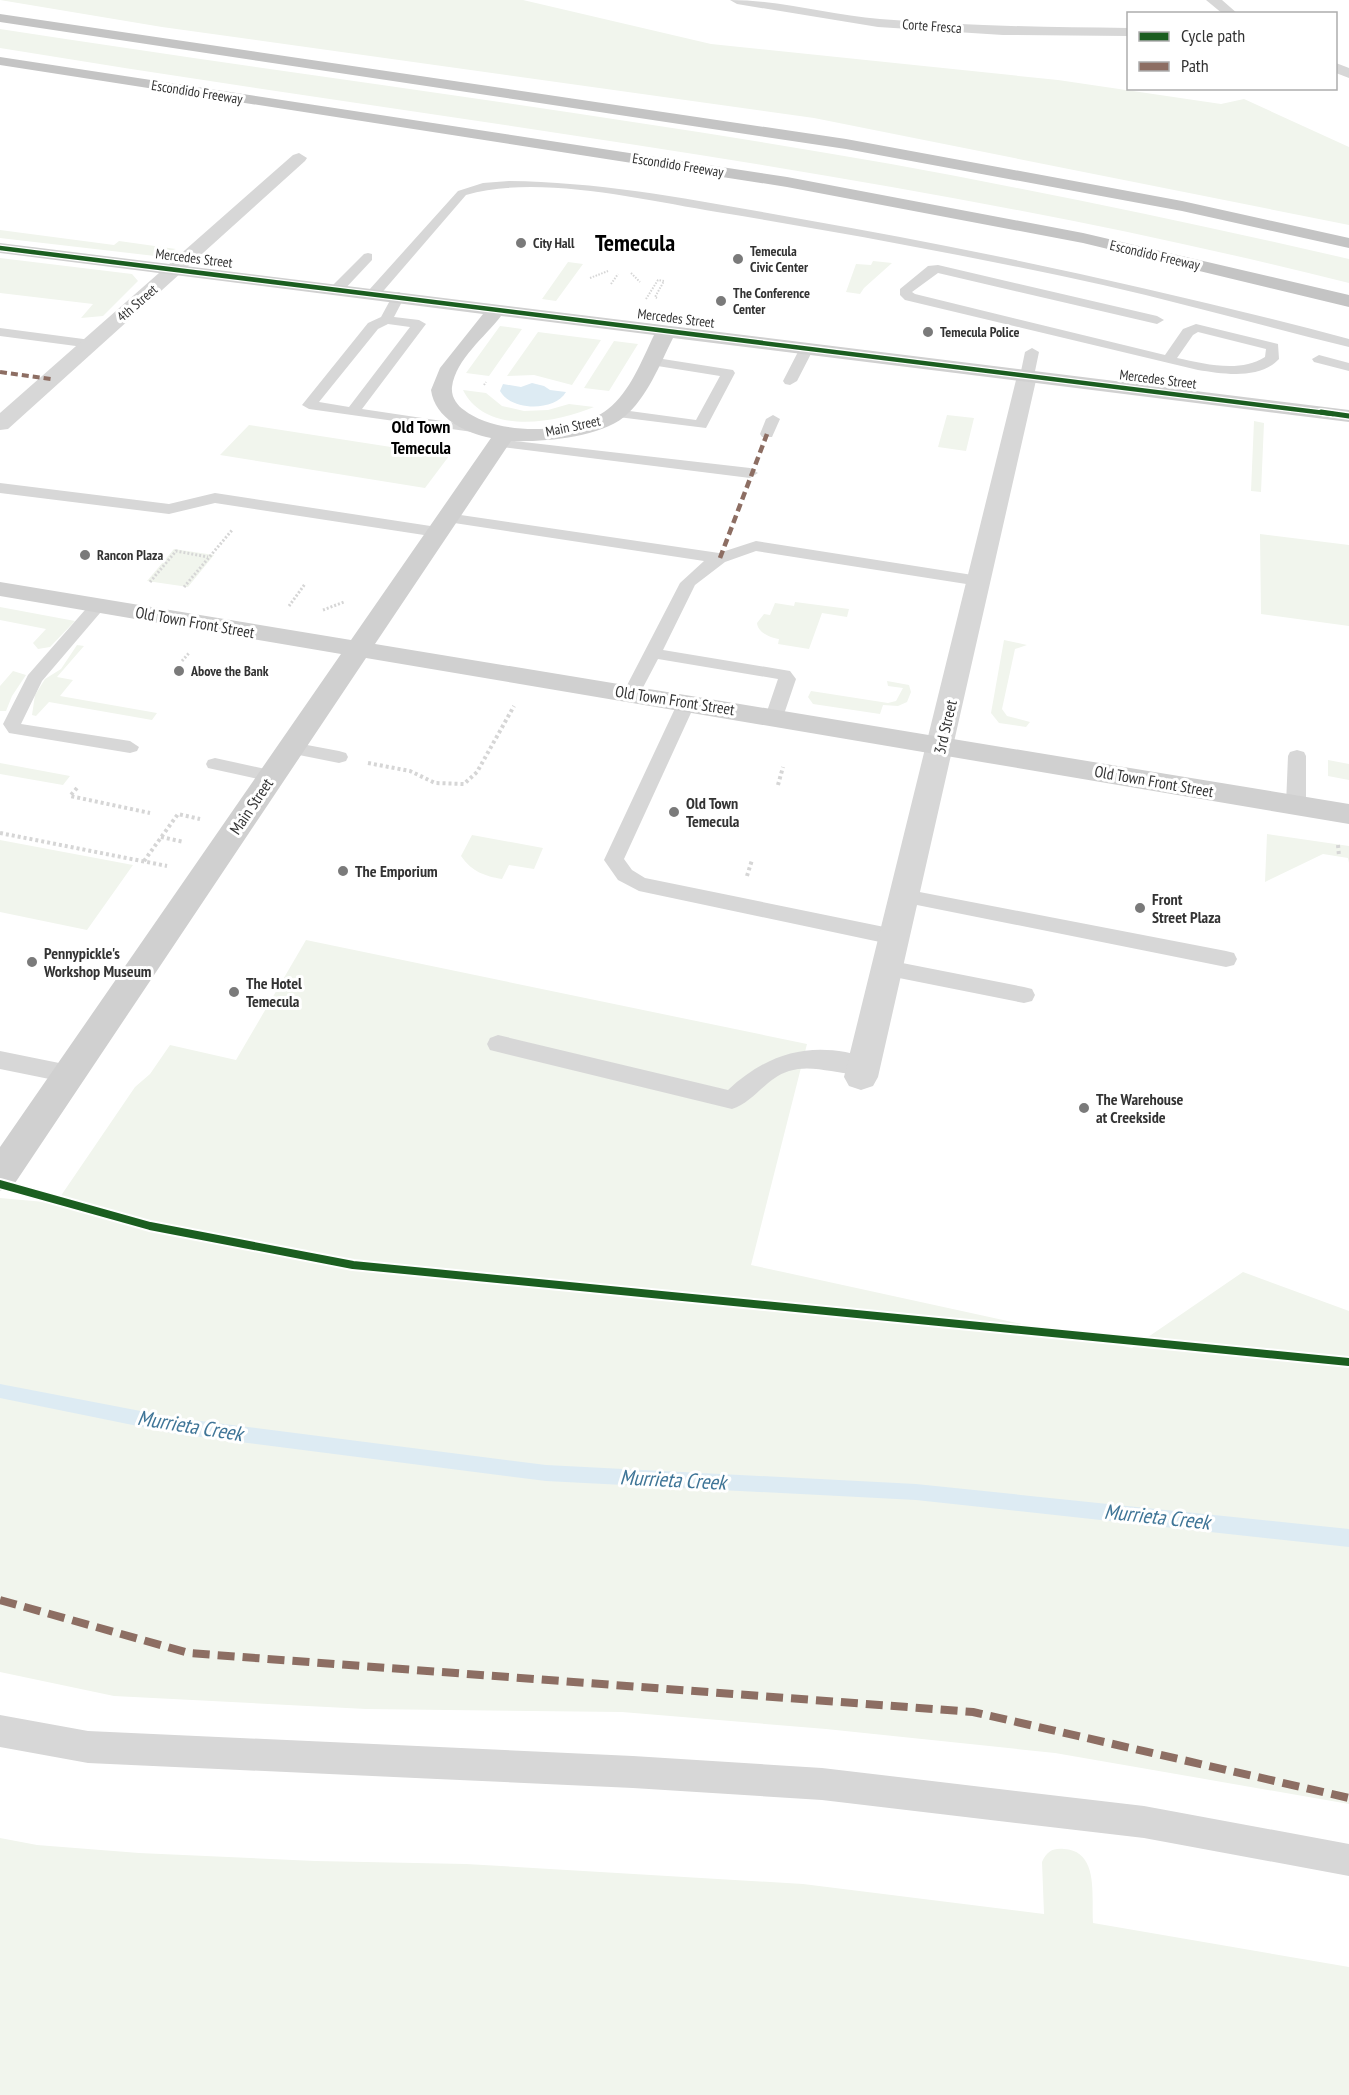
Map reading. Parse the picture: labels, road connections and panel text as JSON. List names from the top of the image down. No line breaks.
{"streets":{"highway":["Escondido Freeway"],"street":["Corte Fresca","Mercedes Street","4th Street","Main Street","Old Town Front Street","3rd Street"]},"crossings":[["Mercedes Street","4th Street"],["Mercedes Street","Main Street"],["Mercedes Street","3rd Street"],["Main Street","Old Town Front Street"],["Old Town Front Street","3rd Street"]],"districts":["Temecula","Old Town Temecula"],"water":["Murrieta Creek"],"places":["City Hall","Temecula Civic Center","The Conference Center","Temecula Police","Rancon Plaza","Above the Bank","Old Town Temecula","The Emporium","Front Street Plaza","Pennypickle's Workshop Museum","The Hotel Temecula","The Warehouse at Creekside"],"legend":["Cycle path","Path"]}
